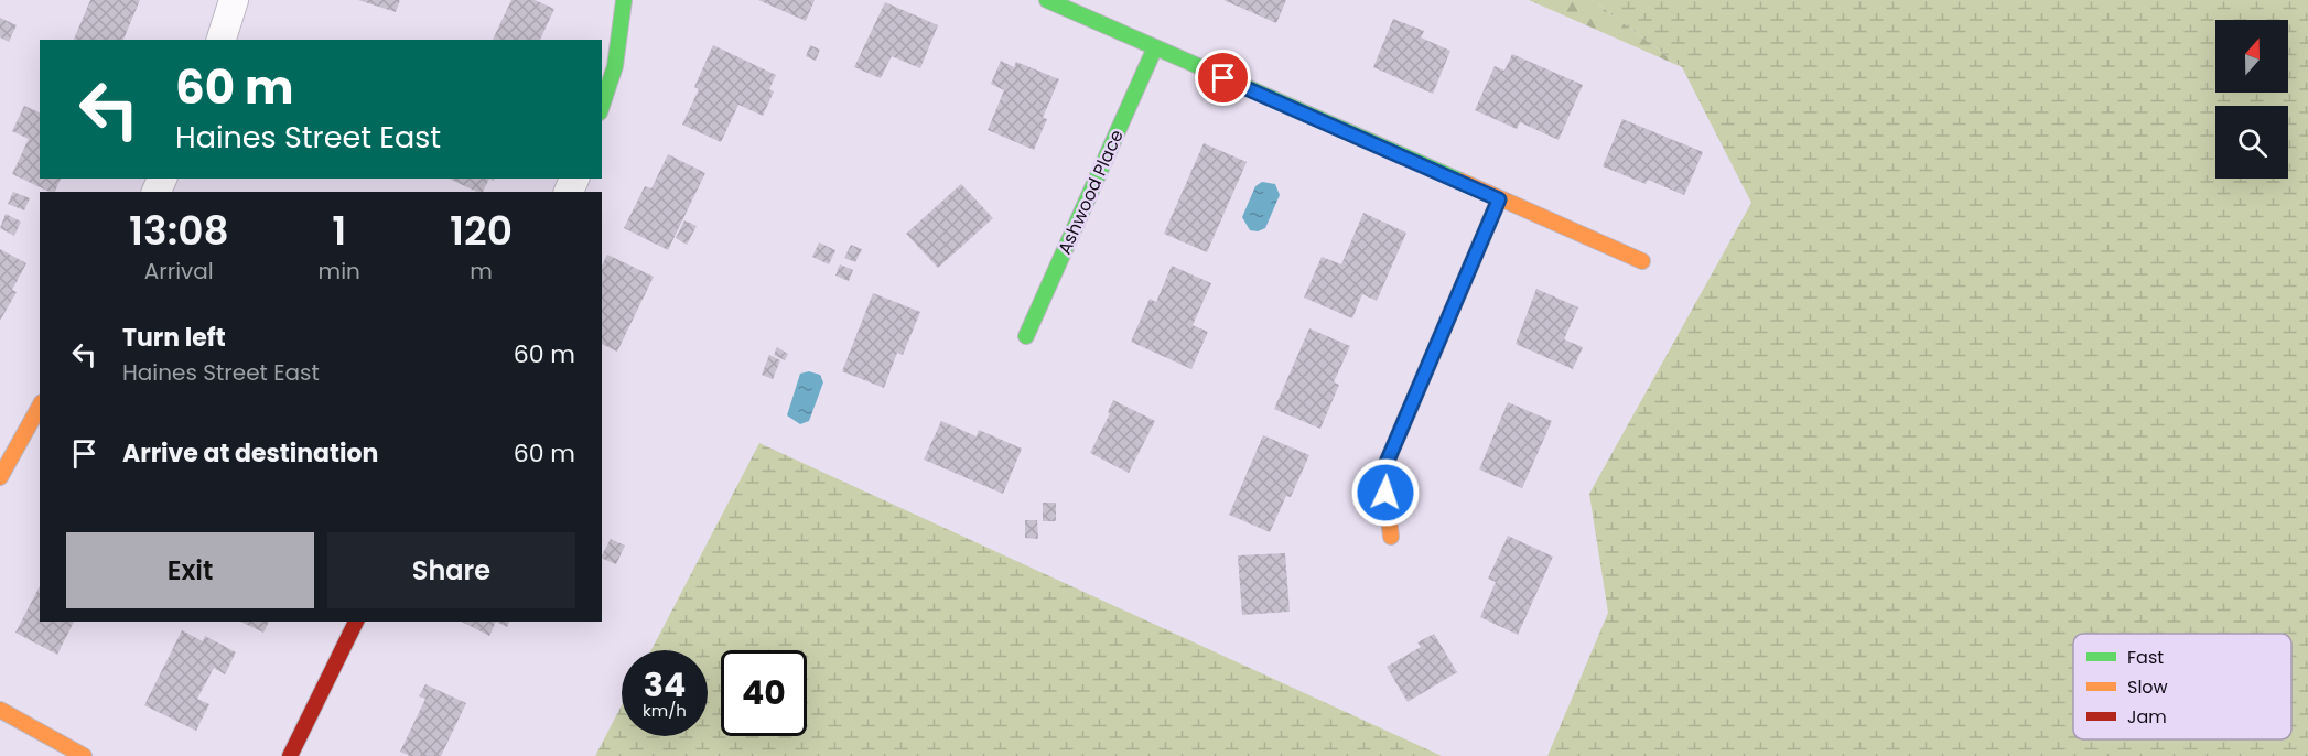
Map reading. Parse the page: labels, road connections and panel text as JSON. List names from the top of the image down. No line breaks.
{"streets":{"street":["Ashwood Place"]},"legend":["Fast","Slow","Jam"],"north":"top","page":{"turn":["60 m","Haines Street East"],"eta":["13:08","Arrival","1","min","120","m"],"list":[{"name":"Turn left","note":"Haines Street East","value":"60 m"},{"name":"Arrive at destination","value":"60 m"}],"buttons":["Exit","Share"],"speed":"34 km/h","limit":"40"}}
